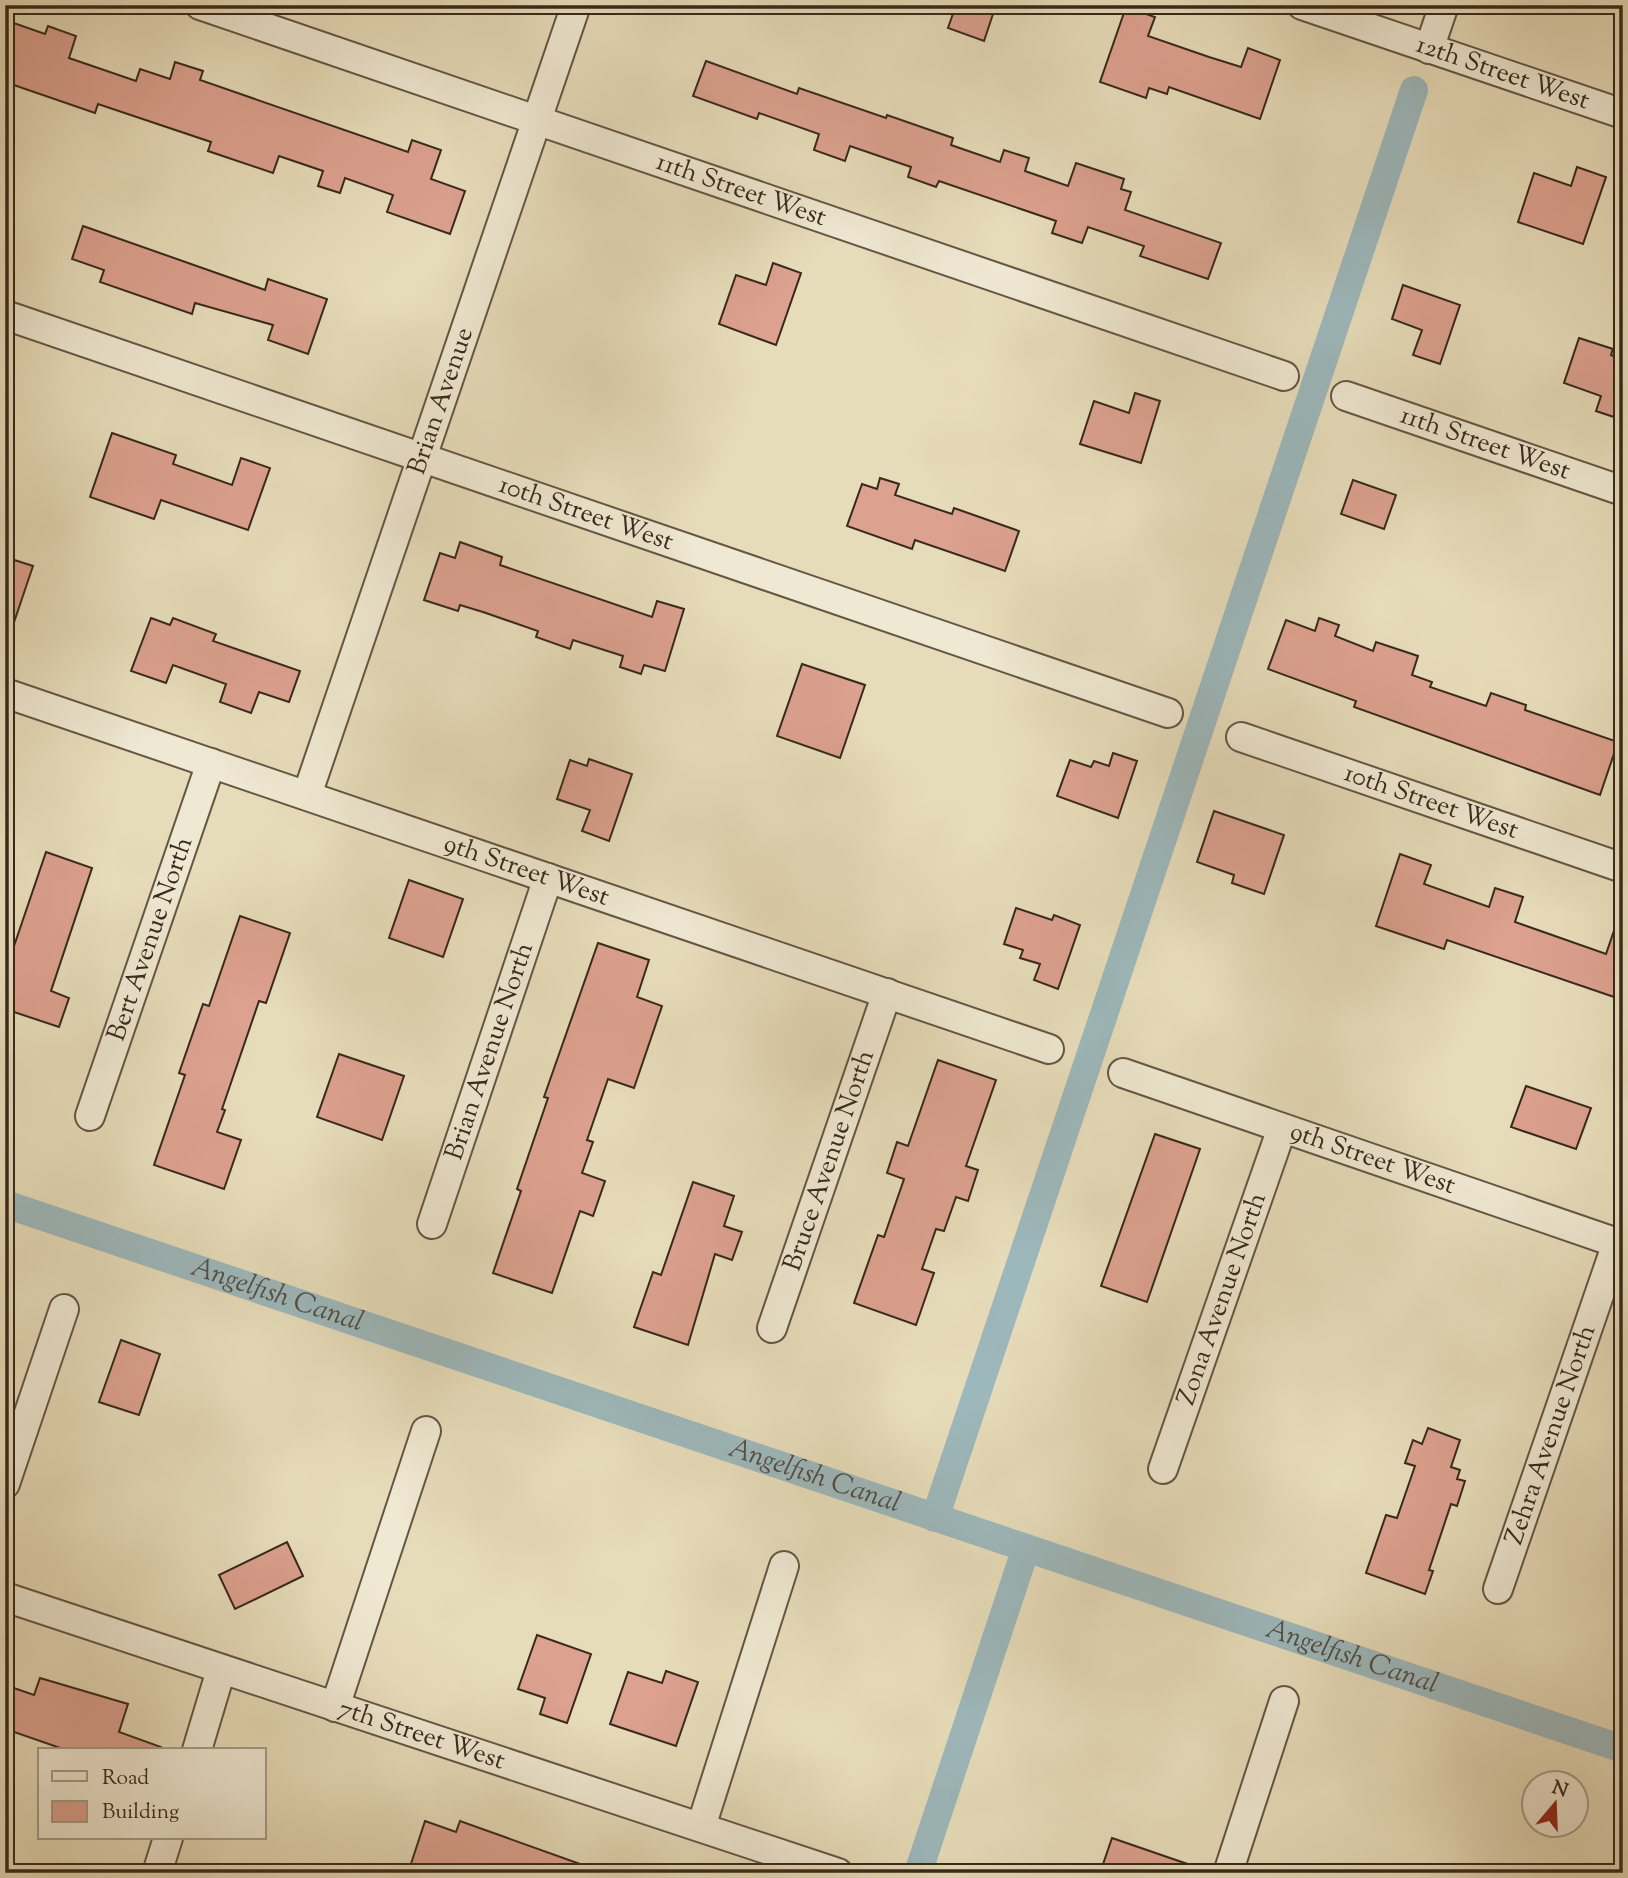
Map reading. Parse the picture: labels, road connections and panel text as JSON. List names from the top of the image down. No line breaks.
{"streets":{"street":["12th Street West","11th Street West","Brian Avenue","10th Street West","9th Street West","Bert Avenue North","Brian Avenue North","Bruce Avenue North","Zona Avenue North","Zehra Avenue North","7th Street West"]},"crossings":[["11th Street West","Brian Avenue"],["Brian Avenue","10th Street West"],["Brian Avenue","9th Street West"],["9th Street West","Bert Avenue North"],["9th Street West","Brian Avenue North"],["9th Street West","Bruce Avenue North"],["9th Street West","Zona Avenue North"],["9th Street West","Zehra Avenue North"]],"water":["Angelfish Canal"],"legend":["Road","Building"],"north":"top"}
